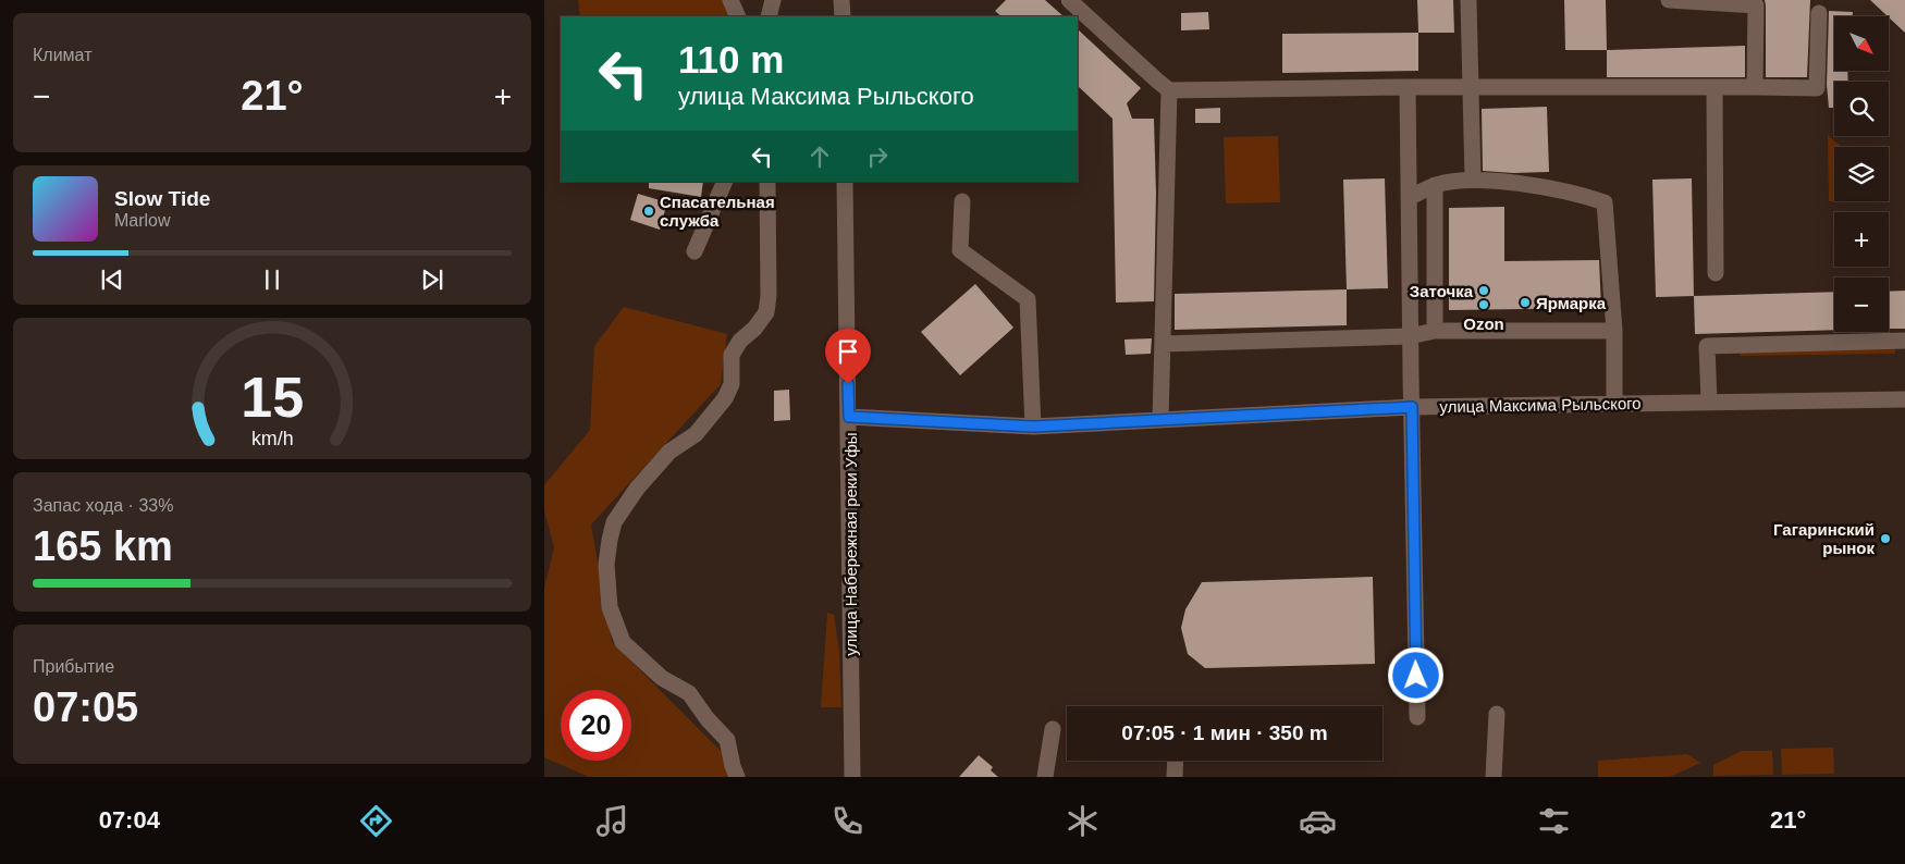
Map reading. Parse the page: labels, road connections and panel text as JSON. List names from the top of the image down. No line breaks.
{"streets":{"street":["улица Максима Рыльского","улица Набережная реки Уфы"]},"crossings":[["улица Максима Рыльского","улица Набережная реки Уфы"]],"places":["Спасательная служба","Заточка","Ярмарка","Ozon","Гагаринский рынок"],"north":"bottom right","page":{"tile":["Климат",["Запас хода · 33%","165 km"],["Прибытие","07:05"]],"map_buttons":["+","−"],"turn":["110 m","улица Максима Рыльского"],"heat":["−","21°","+"],"song":["Slow Tide","Marlow"],"limit":"20","trip":"07:05 · 1 мин · 350 m","tabs":["07:04","21°"],"gauge":["15","km/h"]}}
